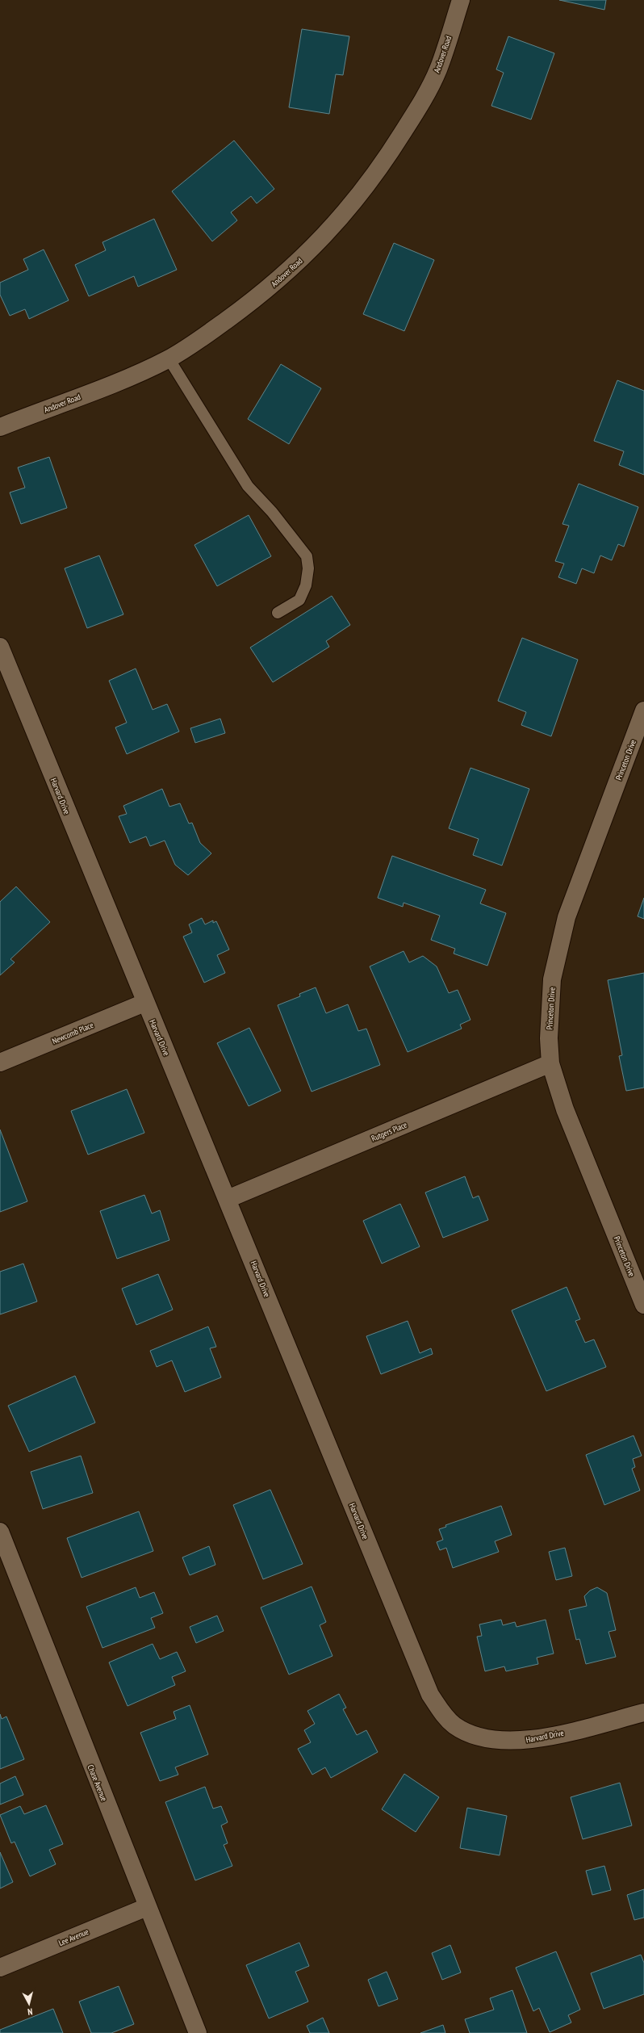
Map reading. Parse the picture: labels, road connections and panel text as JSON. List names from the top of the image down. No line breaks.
{"streets":{"street":["Andover Road","Princeton Drive","Harvard Drive","Newcomb Place","Rutgers Place","Chase Avenue","Lee Avenue"]},"crossings":[["Princeton Drive","Rutgers Place"],["Harvard Drive","Newcomb Place"],["Harvard Drive","Rutgers Place"],["Chase Avenue","Lee Avenue"]],"north":"bottom"}
